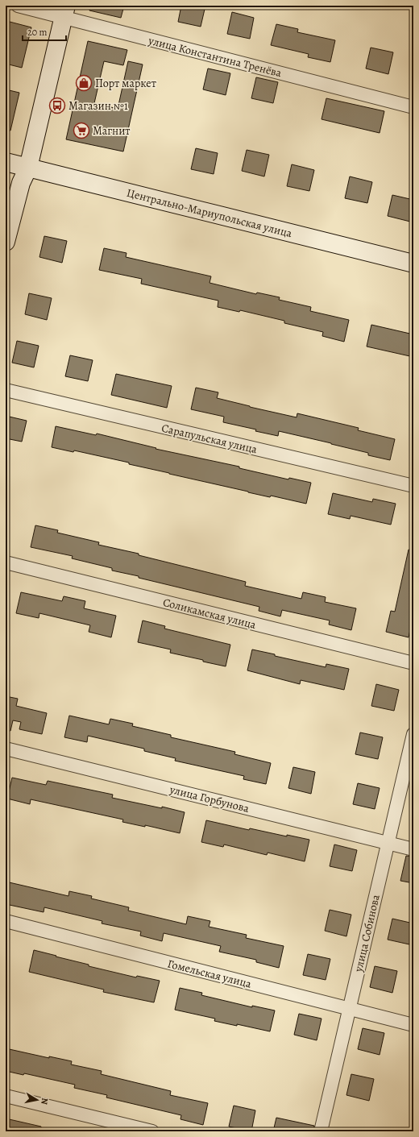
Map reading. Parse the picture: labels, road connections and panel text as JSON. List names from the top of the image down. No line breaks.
{"streets":{"street":["улица Константина Тренёва","Центрально-Мариупольская улица","Сарапульская улица","Соликамская улица","улица Горбунова","улица Собинова","Гомельская улица"]},"crossings":[["улица Горбунова","улица Собинова"],["улица Собинова","Гомельская улица"]],"places":{"shop":["Порт маркет"],"bus stop":["Магазин №1"],"supermarket":["Магнит"]},"scale_bar":"20 m","north":"right"}
